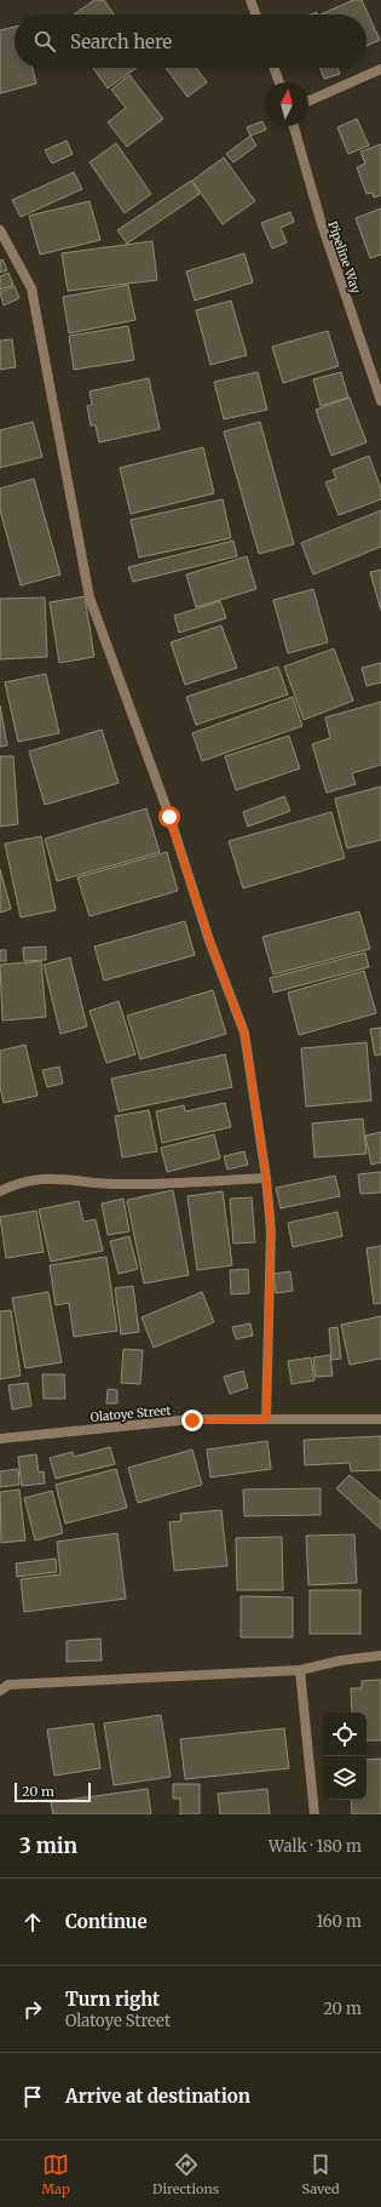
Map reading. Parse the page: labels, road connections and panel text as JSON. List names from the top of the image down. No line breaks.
{"streets":{"street":["Pipeline Way","Olatoye Street"]},"scale_bar":"20 m","north":"top","page":{"search":"Search here","scale":"20 m","heading":["3 min","Walk · 180 m"],"list":[["Continue","160 m"],["Turn right","Olatoye Street","20 m"],"Arrive at destination"],"nav":["Map","Directions","Saved"]}}
